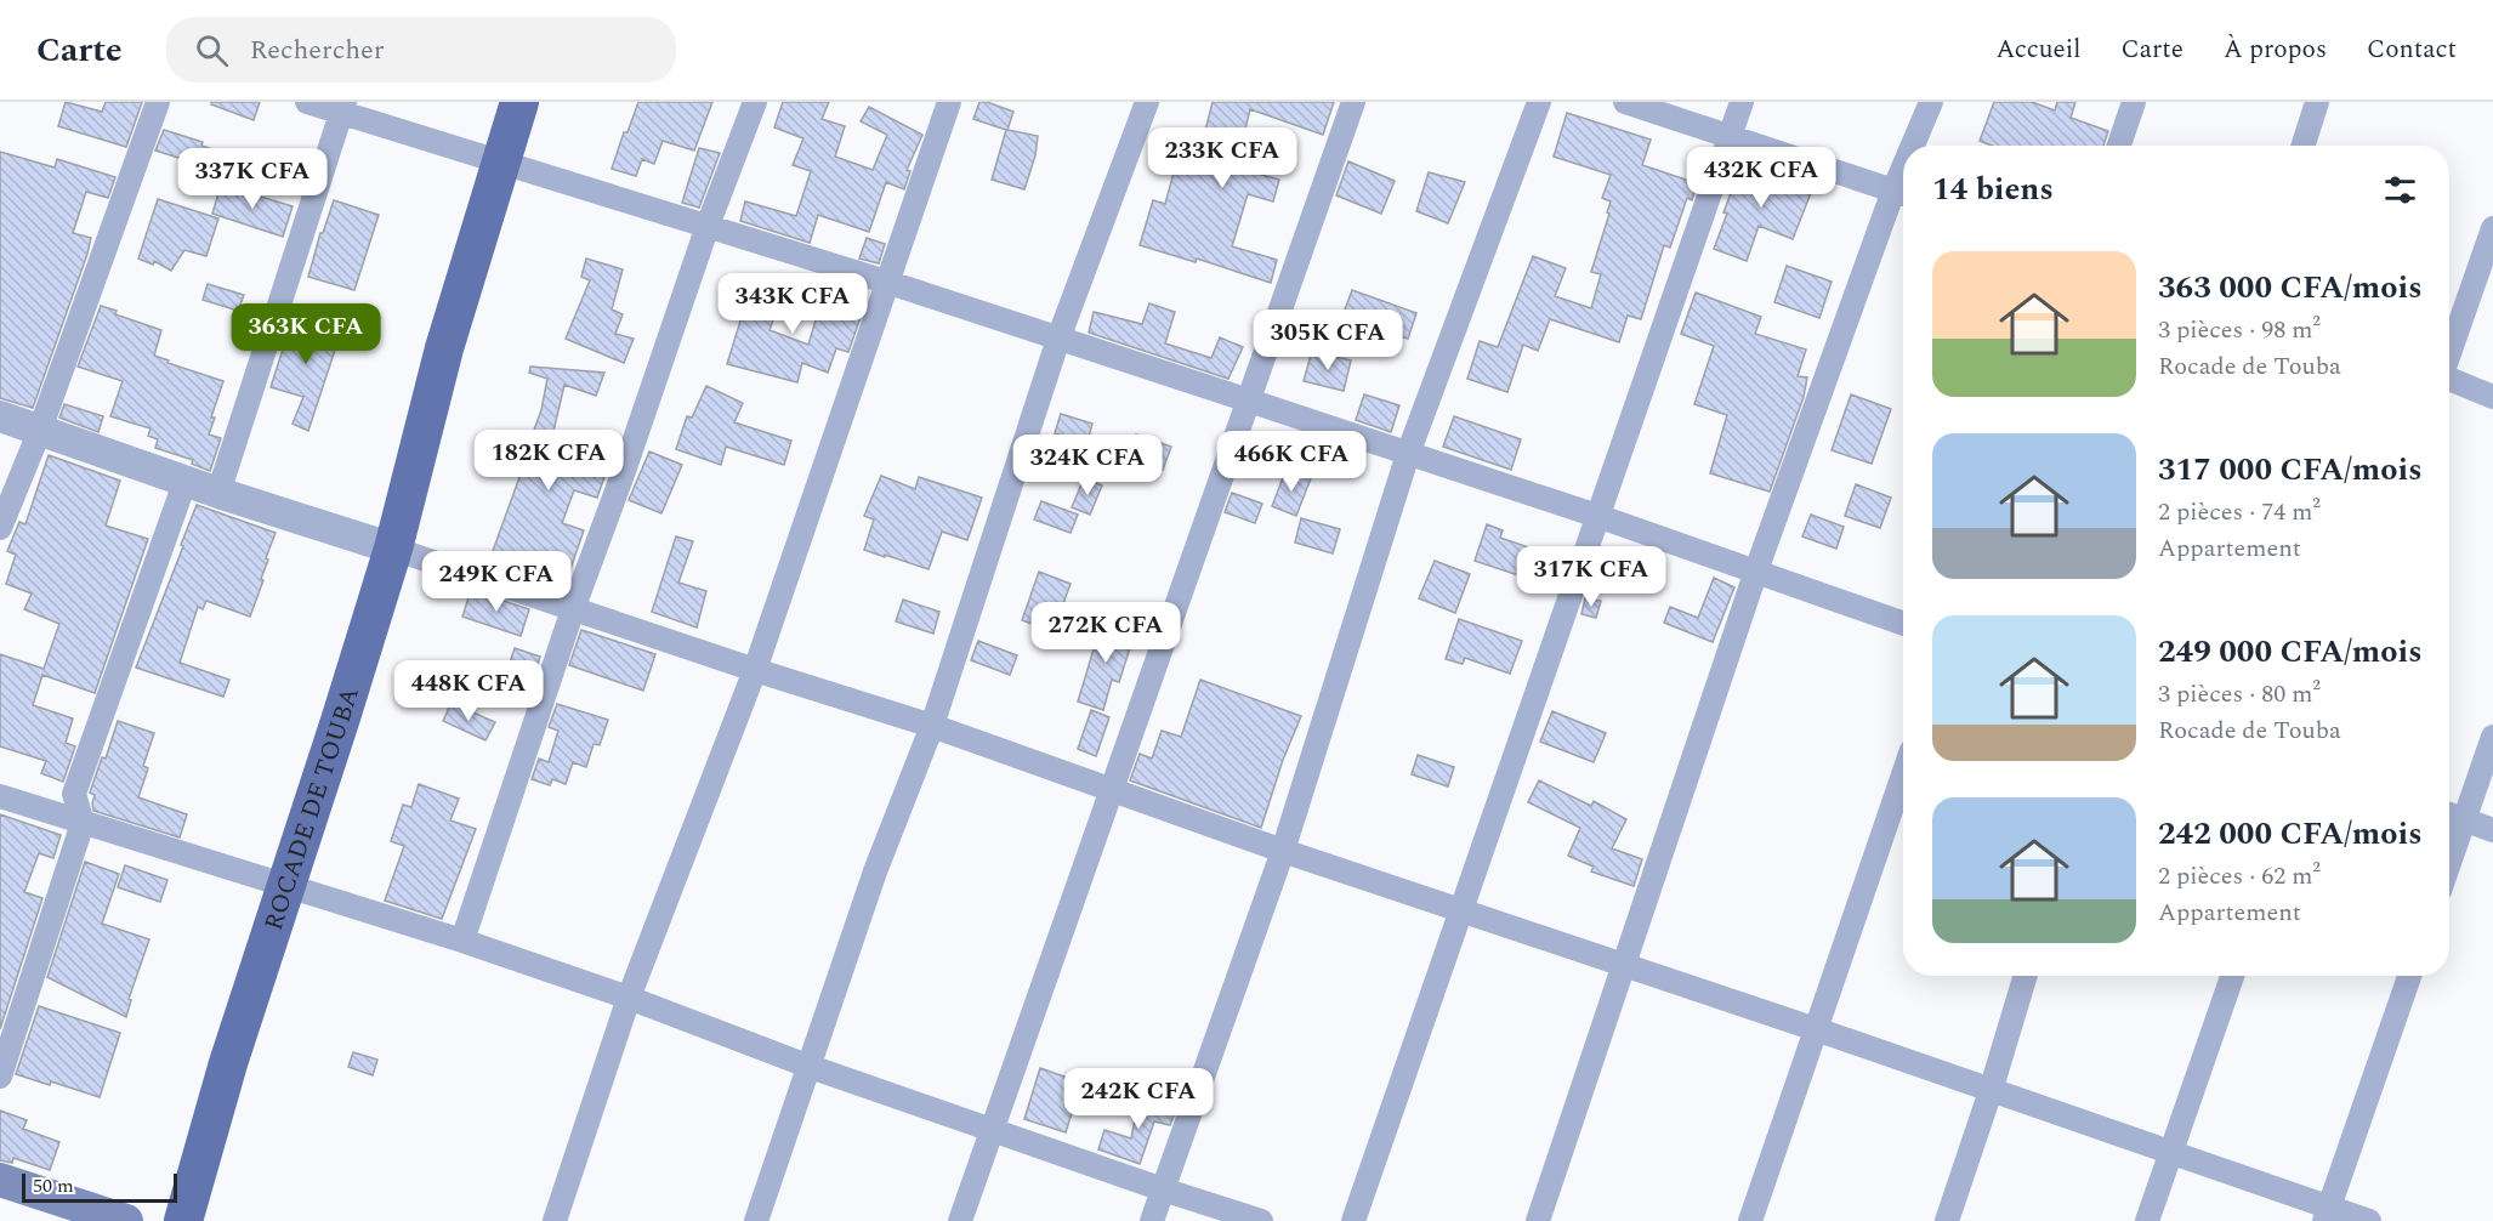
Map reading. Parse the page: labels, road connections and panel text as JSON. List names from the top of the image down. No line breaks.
{"streets":{"main road":["ROCADE DE TOUBA"]},"scale_bar":"50 m","page":{"header":"Carte","search":"Rechercher","nav":["Accueil","Carte","À propos","Contact"],"price":["233K CFA","432K CFA","337K CFA","343K CFA","363K CFA","305K CFA","182K CFA","466K CFA","324K CFA","317K CFA","249K CFA","272K CFA","448K CFA","242K CFA"],"heading":"14 biens","list":[{"name":"363 000 CFA/mois","note":"3 pièces · 98 m² · Rocade de Touba"},{"name":"317 000 CFA/mois","note":"2 pièces · 74 m² · Appartement"},{"name":"249 000 CFA/mois","note":"3 pièces · 80 m² · Rocade de Touba"},{"name":"242 000 CFA/mois","note":"2 pièces · 62 m² · Appartement"}],"scale":"50 m"}}
